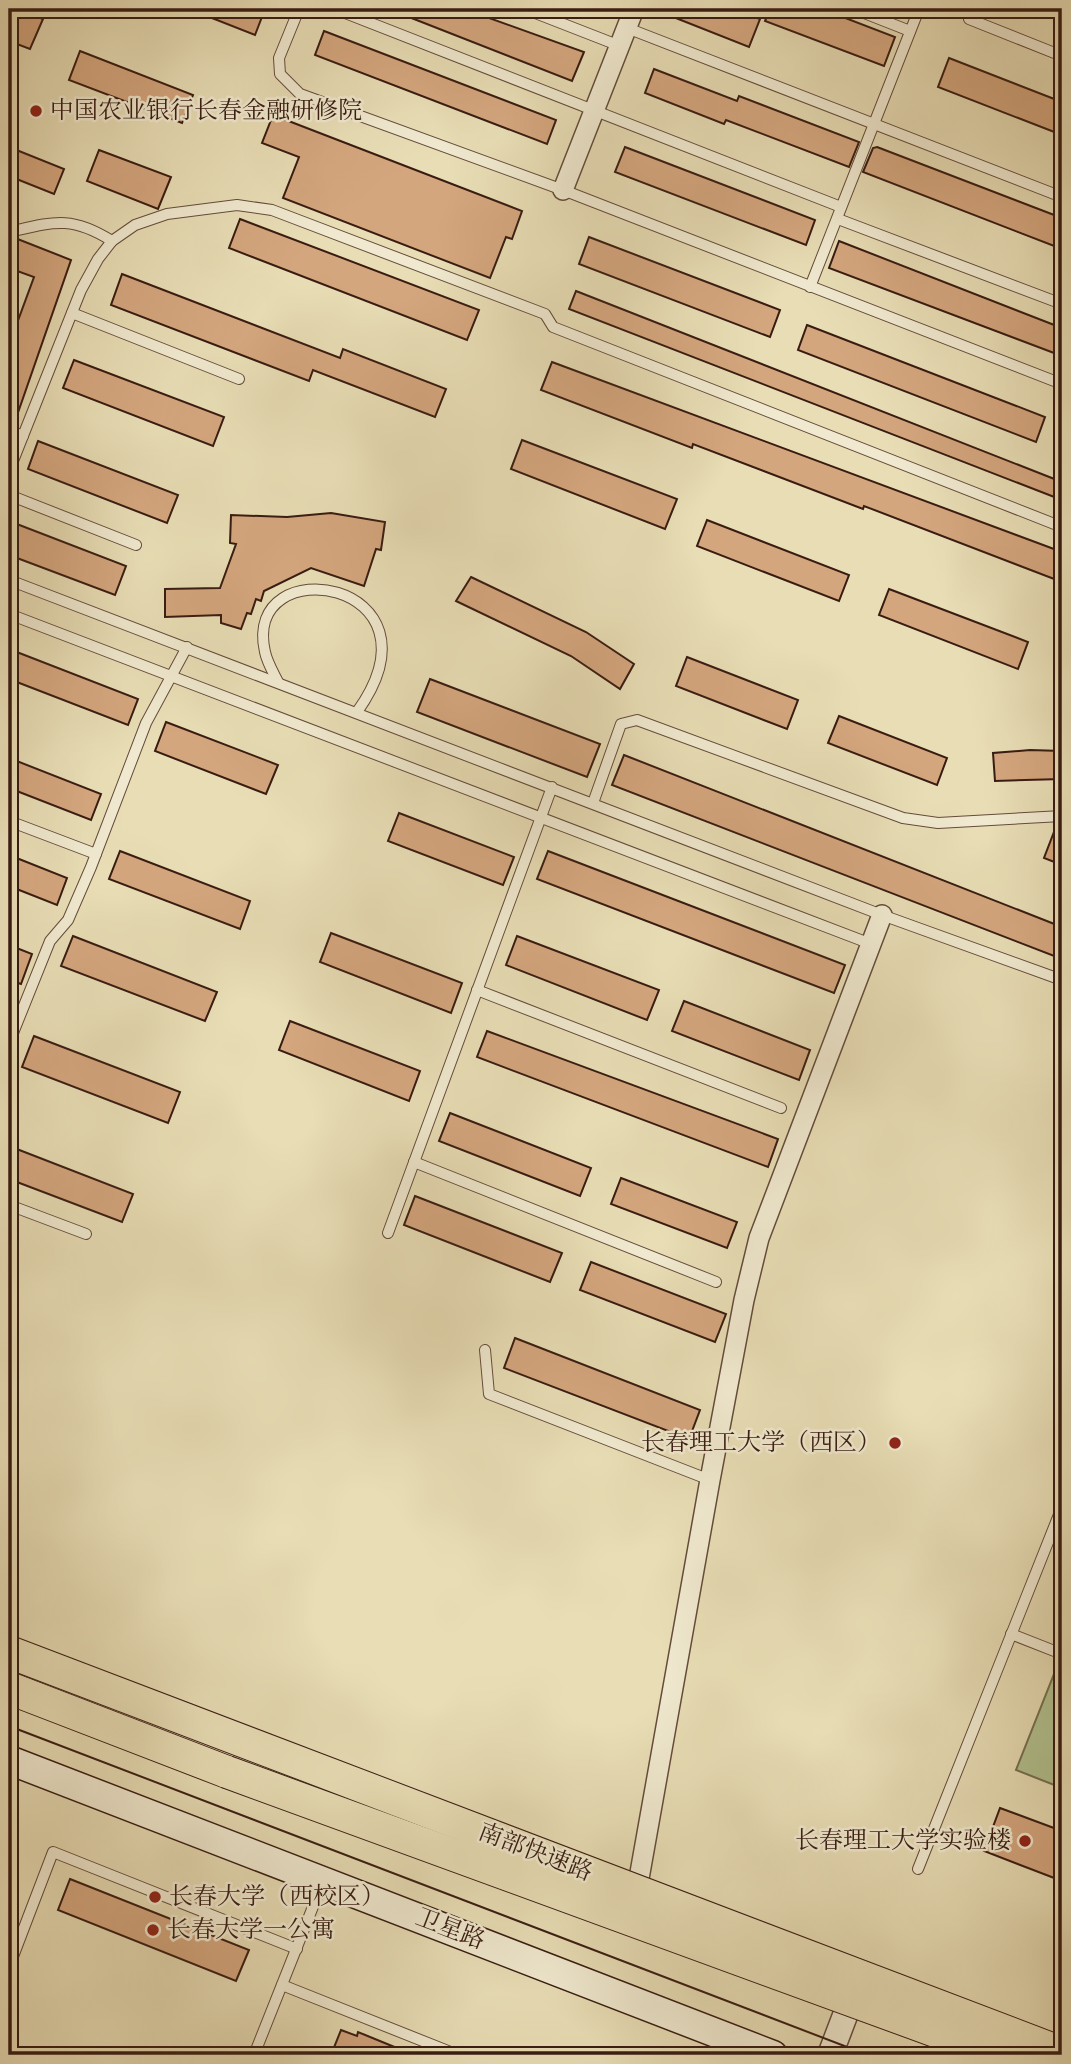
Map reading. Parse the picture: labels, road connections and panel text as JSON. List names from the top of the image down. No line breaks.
{"streets":{"highway":["南部快速路"],"main road":["卫星路"]},"places":["中国农业银行长春金融研修院","长春理工大学（西区）","长春理工大学实验楼","长春大学（西校区）","长春大学一公寓"]}
